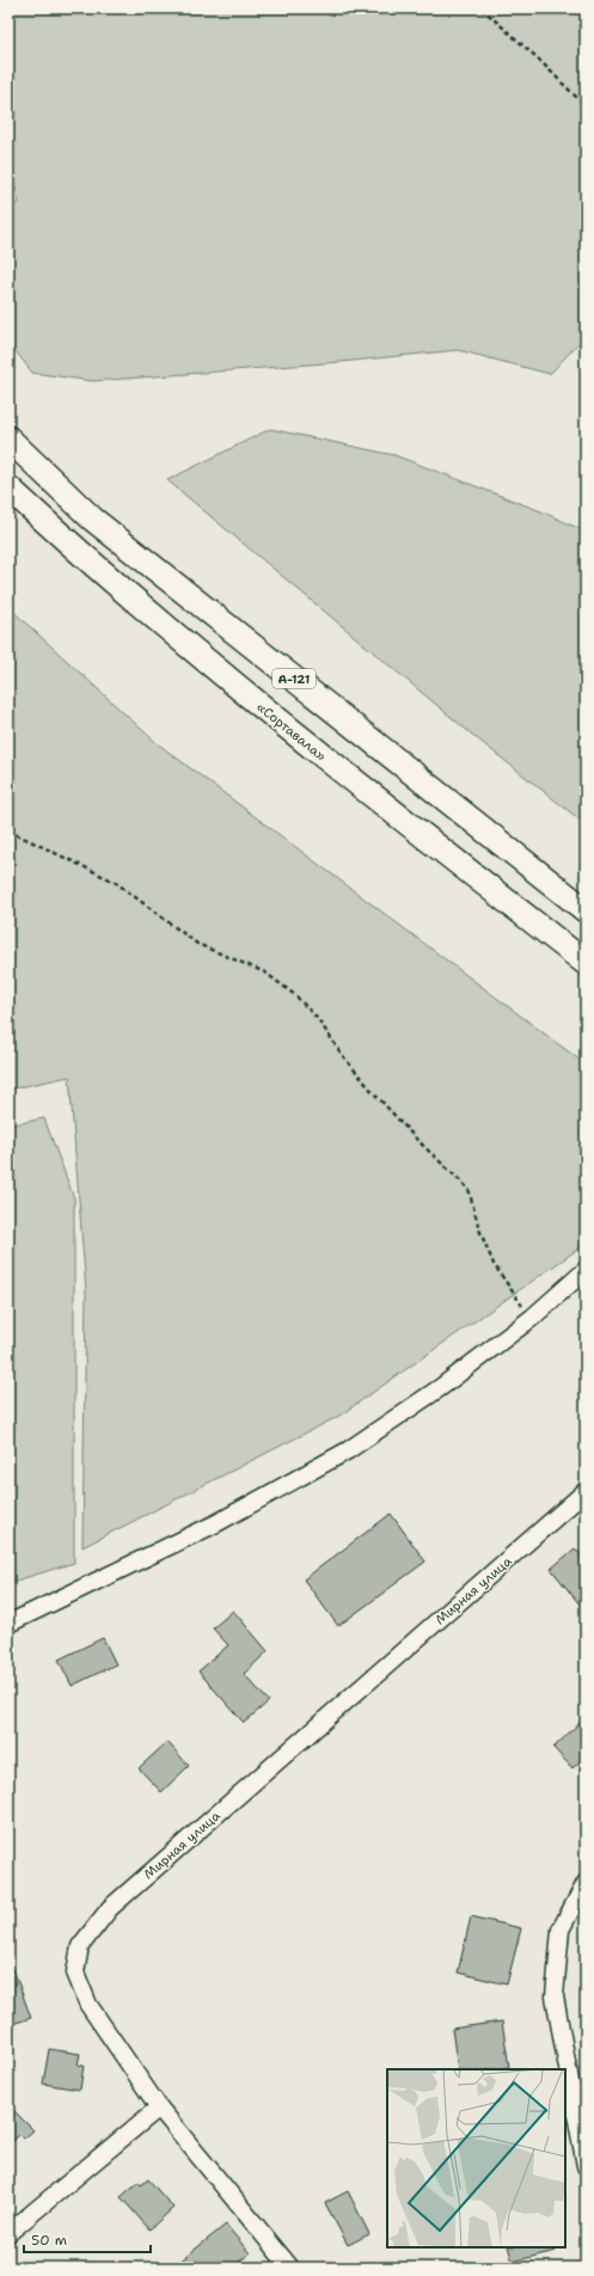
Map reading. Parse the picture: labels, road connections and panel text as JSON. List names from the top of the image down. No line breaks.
{"streets":{"highway":["А-121","«Сортавала»"],"street":["Мирная улица"]},"scale_bar":"50 m"}
